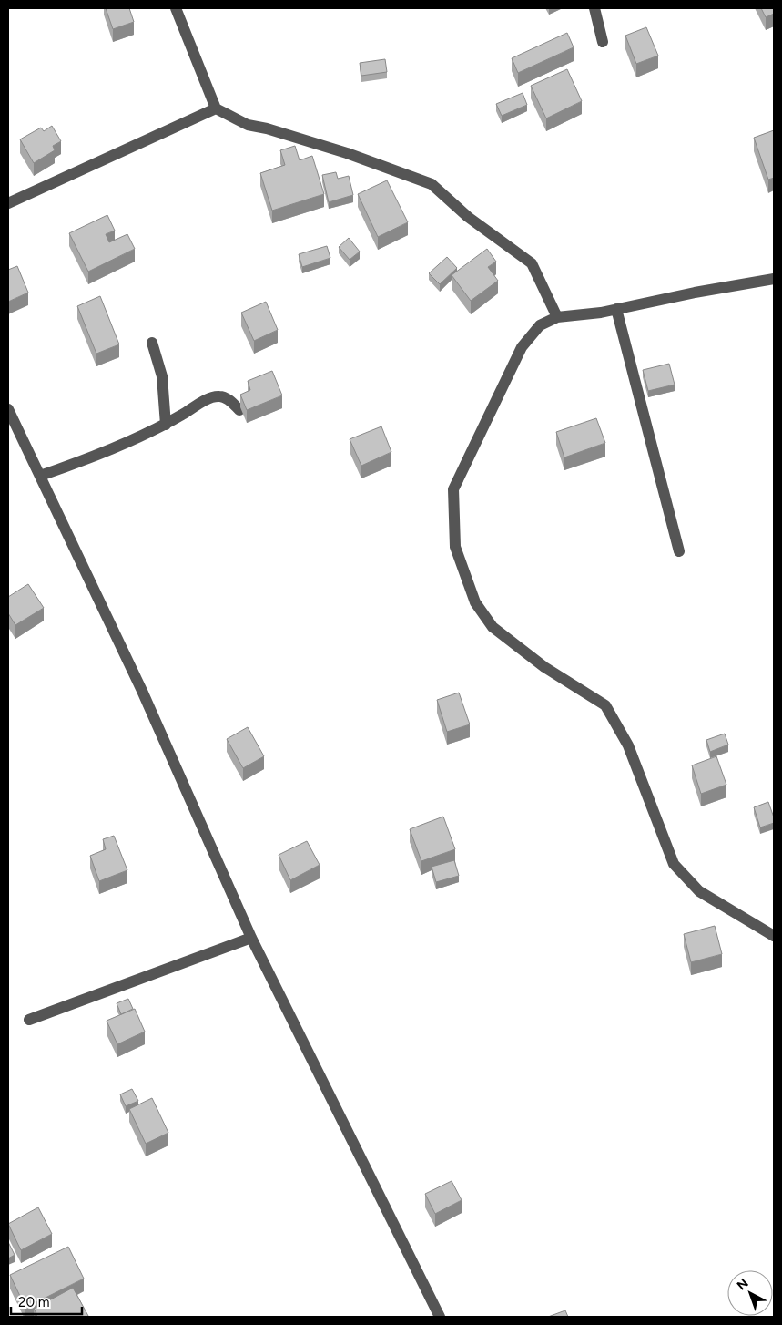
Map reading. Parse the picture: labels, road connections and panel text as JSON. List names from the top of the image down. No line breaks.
{"scale_bar":"20 m","north":"top left"}
